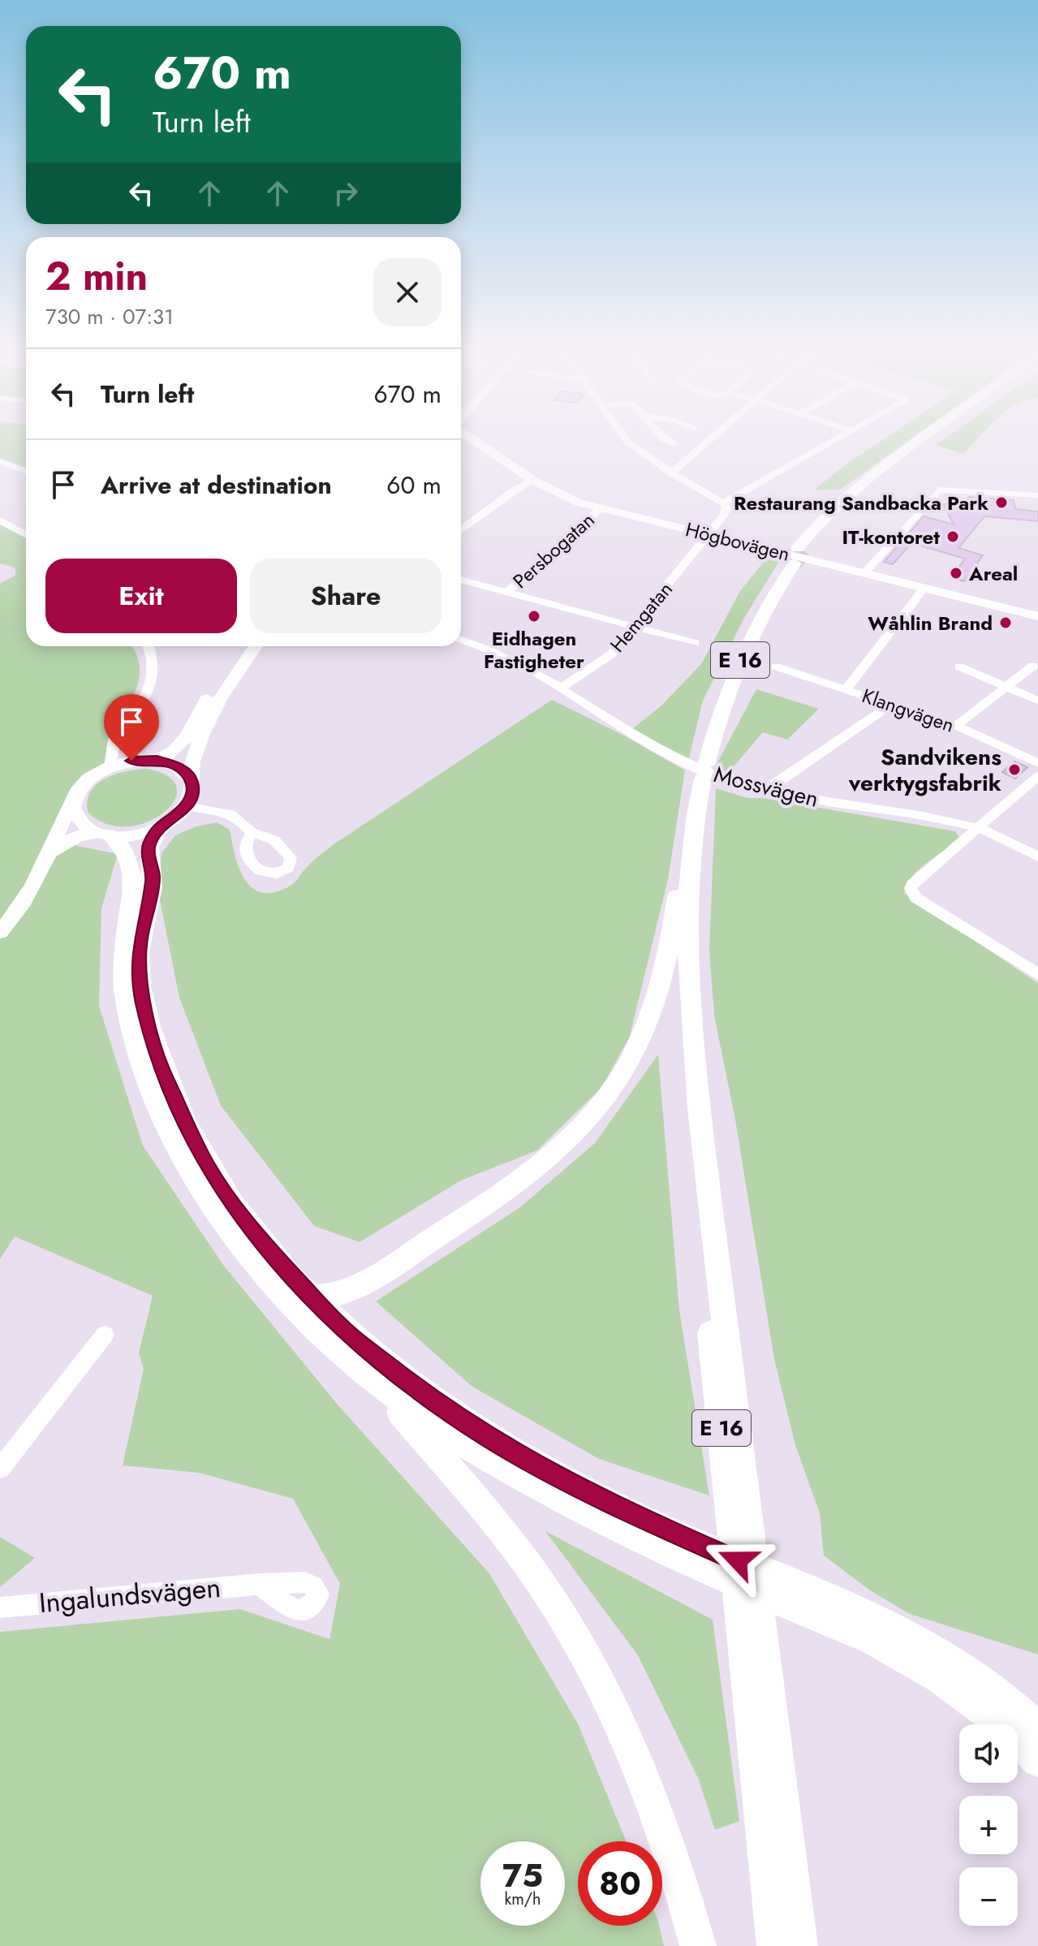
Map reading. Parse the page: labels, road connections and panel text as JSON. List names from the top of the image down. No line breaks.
{"streets":{"highway":["E 16"],"main road":["Högbovägen"],"street":["Persbogatan","Hemgatan","Klangvägen","Mossvägen","Ingalundsvägen"]},"crossings":[["Högbovägen","Persbogatan"],["Högbovägen","Hemgatan"],["Hemgatan","Mossvägen"],["E 16","Mossvägen"]],"places":["Restaurang Sandbacka Park","IT-kontoret","Areal","Eidhagen Fastigheter","Wåhlin Brand","Sandvikens verktygsfabrik"],"page":{"turn":["670 m","Turn left"],"heading":["2 min","730 m · 07:31"],"list":[{"name":"Turn left","value":"670 m"},{"name":"Arrive at destination","value":"60 m"}],"buttons":["Exit","Share"],"map_buttons":["+","−"],"speed":"75 km/h","limit":"80"}}
